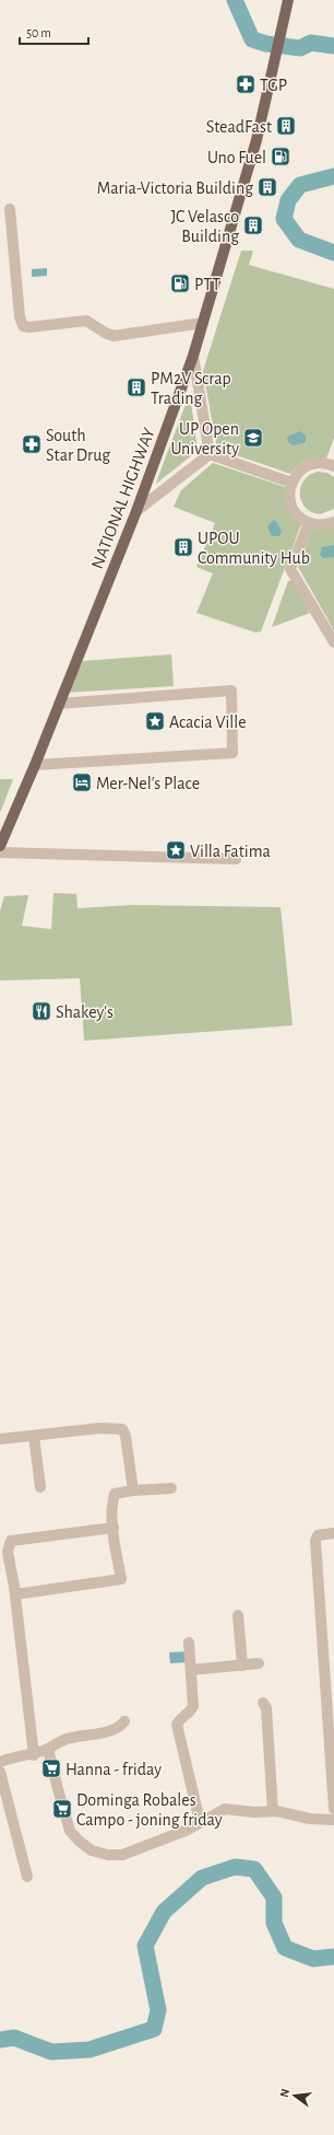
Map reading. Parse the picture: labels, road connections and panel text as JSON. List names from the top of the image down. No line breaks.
{"streets":{"main road":["NATIONAL HIGHWAY"]},"places":{"pharmacy":["TGP","South Star Drug"],"building":["SteadFast","Maria-Victoria Building","JC Velasco Building","PM2V Scrap Trading","UPOU Community Hub"],"fuel station":["Uno Fuel","PTT"],"school or university":["UP Open University"],"place":["Acacia Ville","Villa Fatima"],"hotel":["Mer-Nel's Place"],"restaurant":["Shakey's"],"supermarket":["Hanna - friday","Dominga Robales Campo - joning friday"]},"scale_bar":"50 m","north":"left"}
